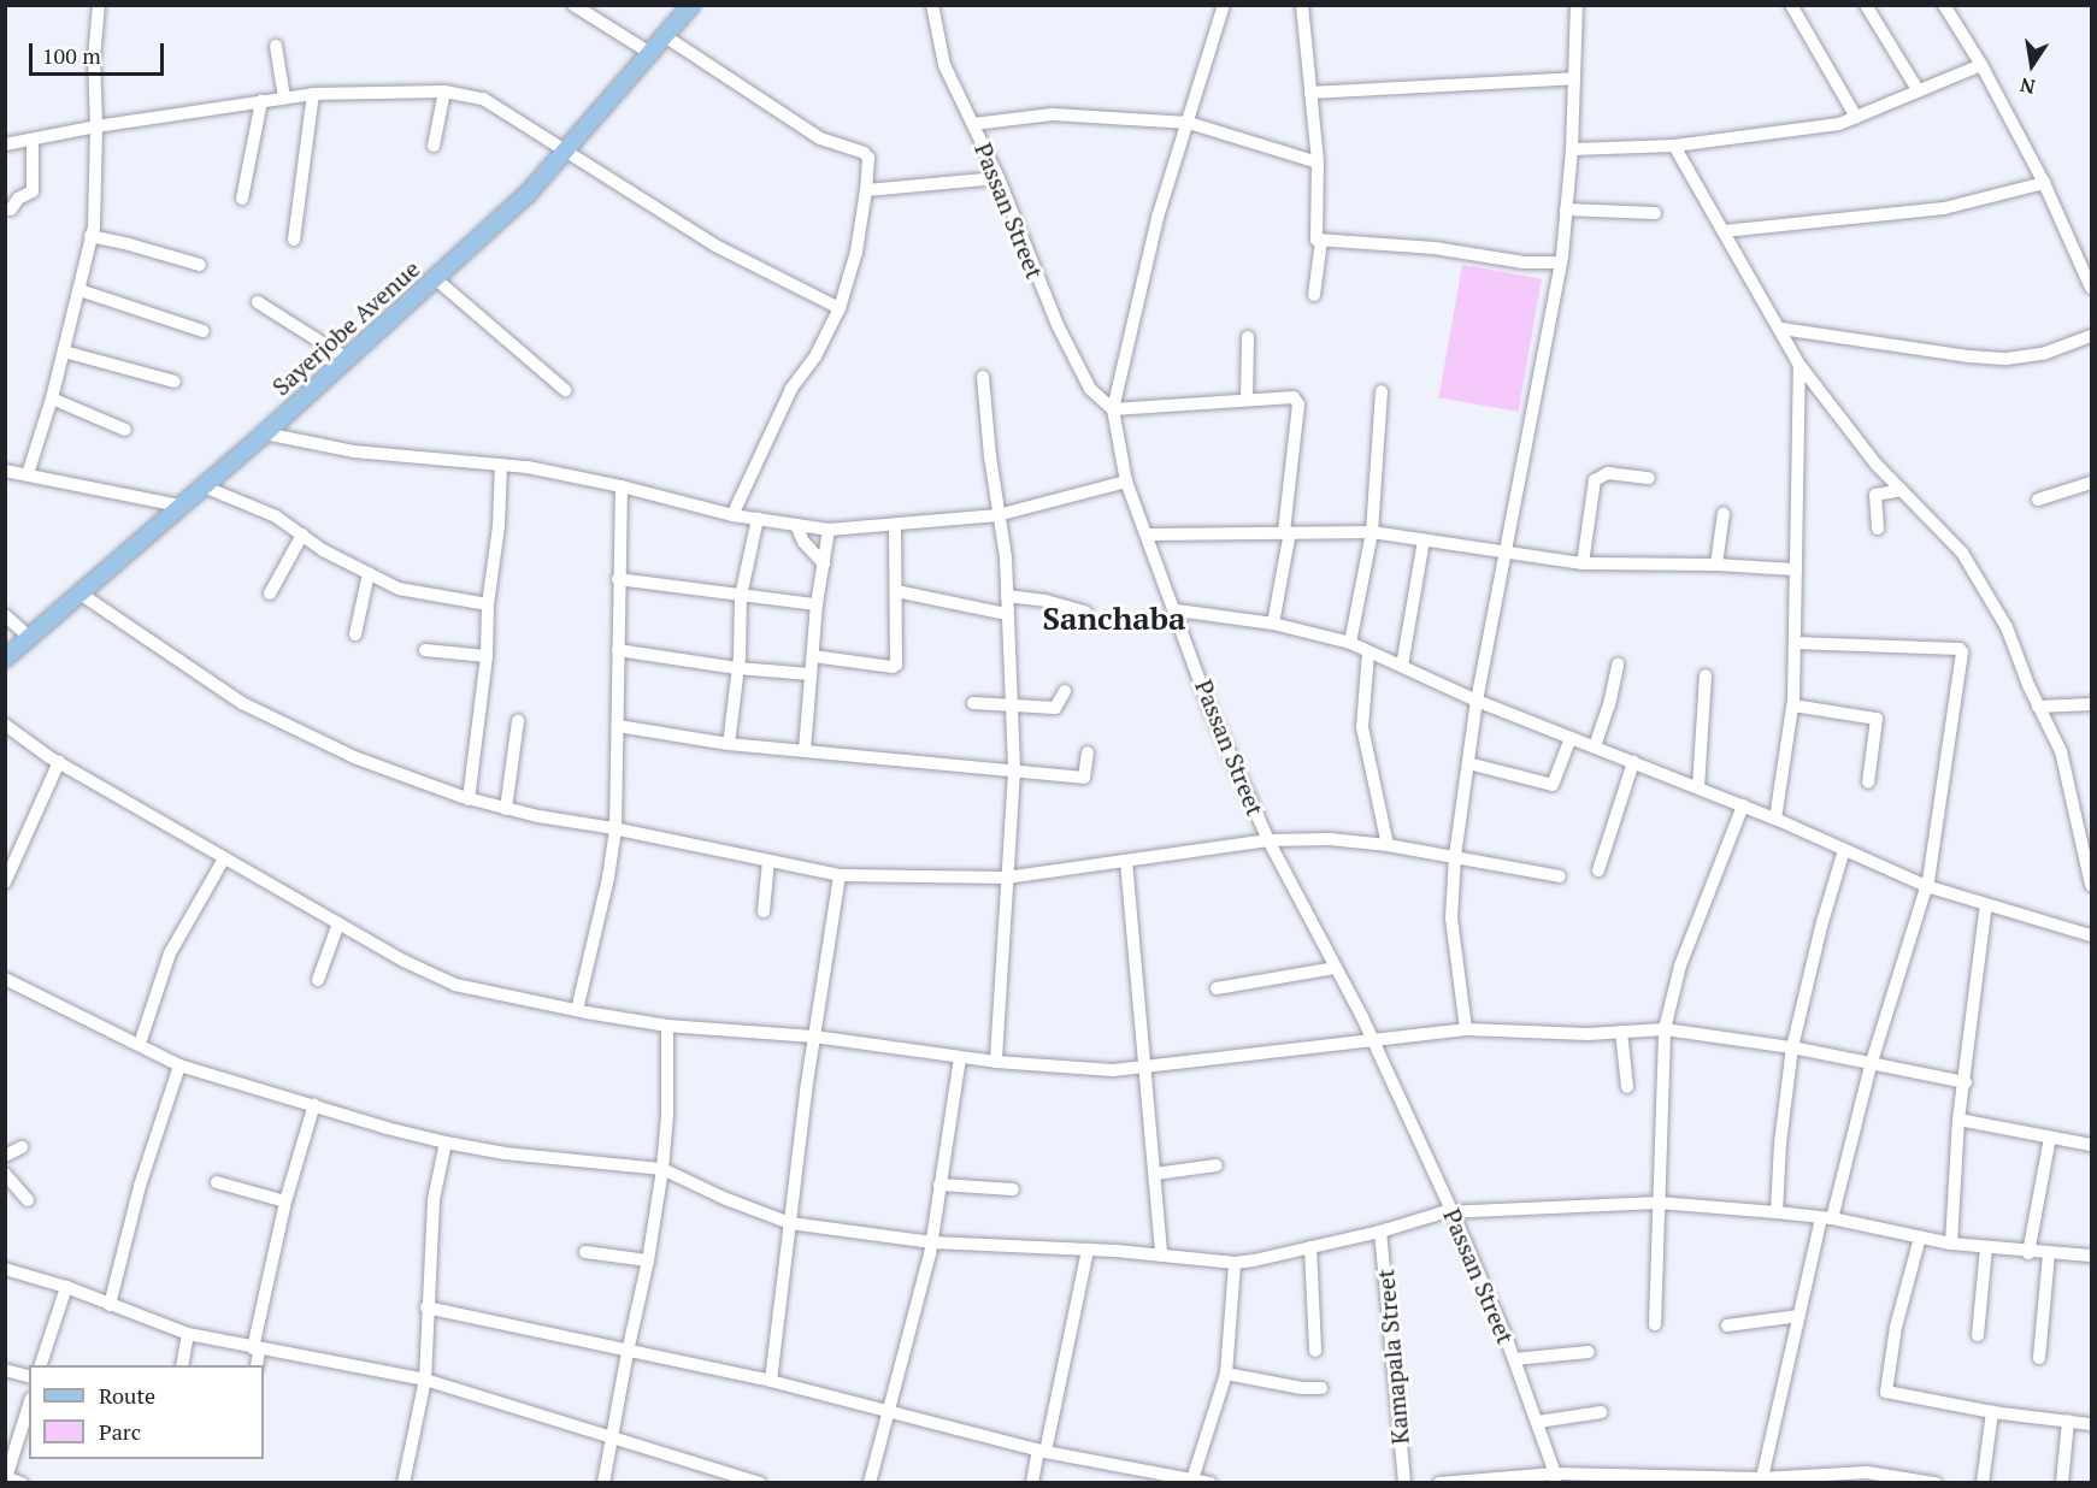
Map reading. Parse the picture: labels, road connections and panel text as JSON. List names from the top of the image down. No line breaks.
{"streets":{"main road":["Sayerjobe Avenue"],"street":["Passan Street","Kamapala Street"]},"crossings":[["Passan Street","Kamapala Street"]],"districts":["Sanchaba"],"legend":["Route","Parc"],"scale_bar":"100 m","north":"bottom"}
